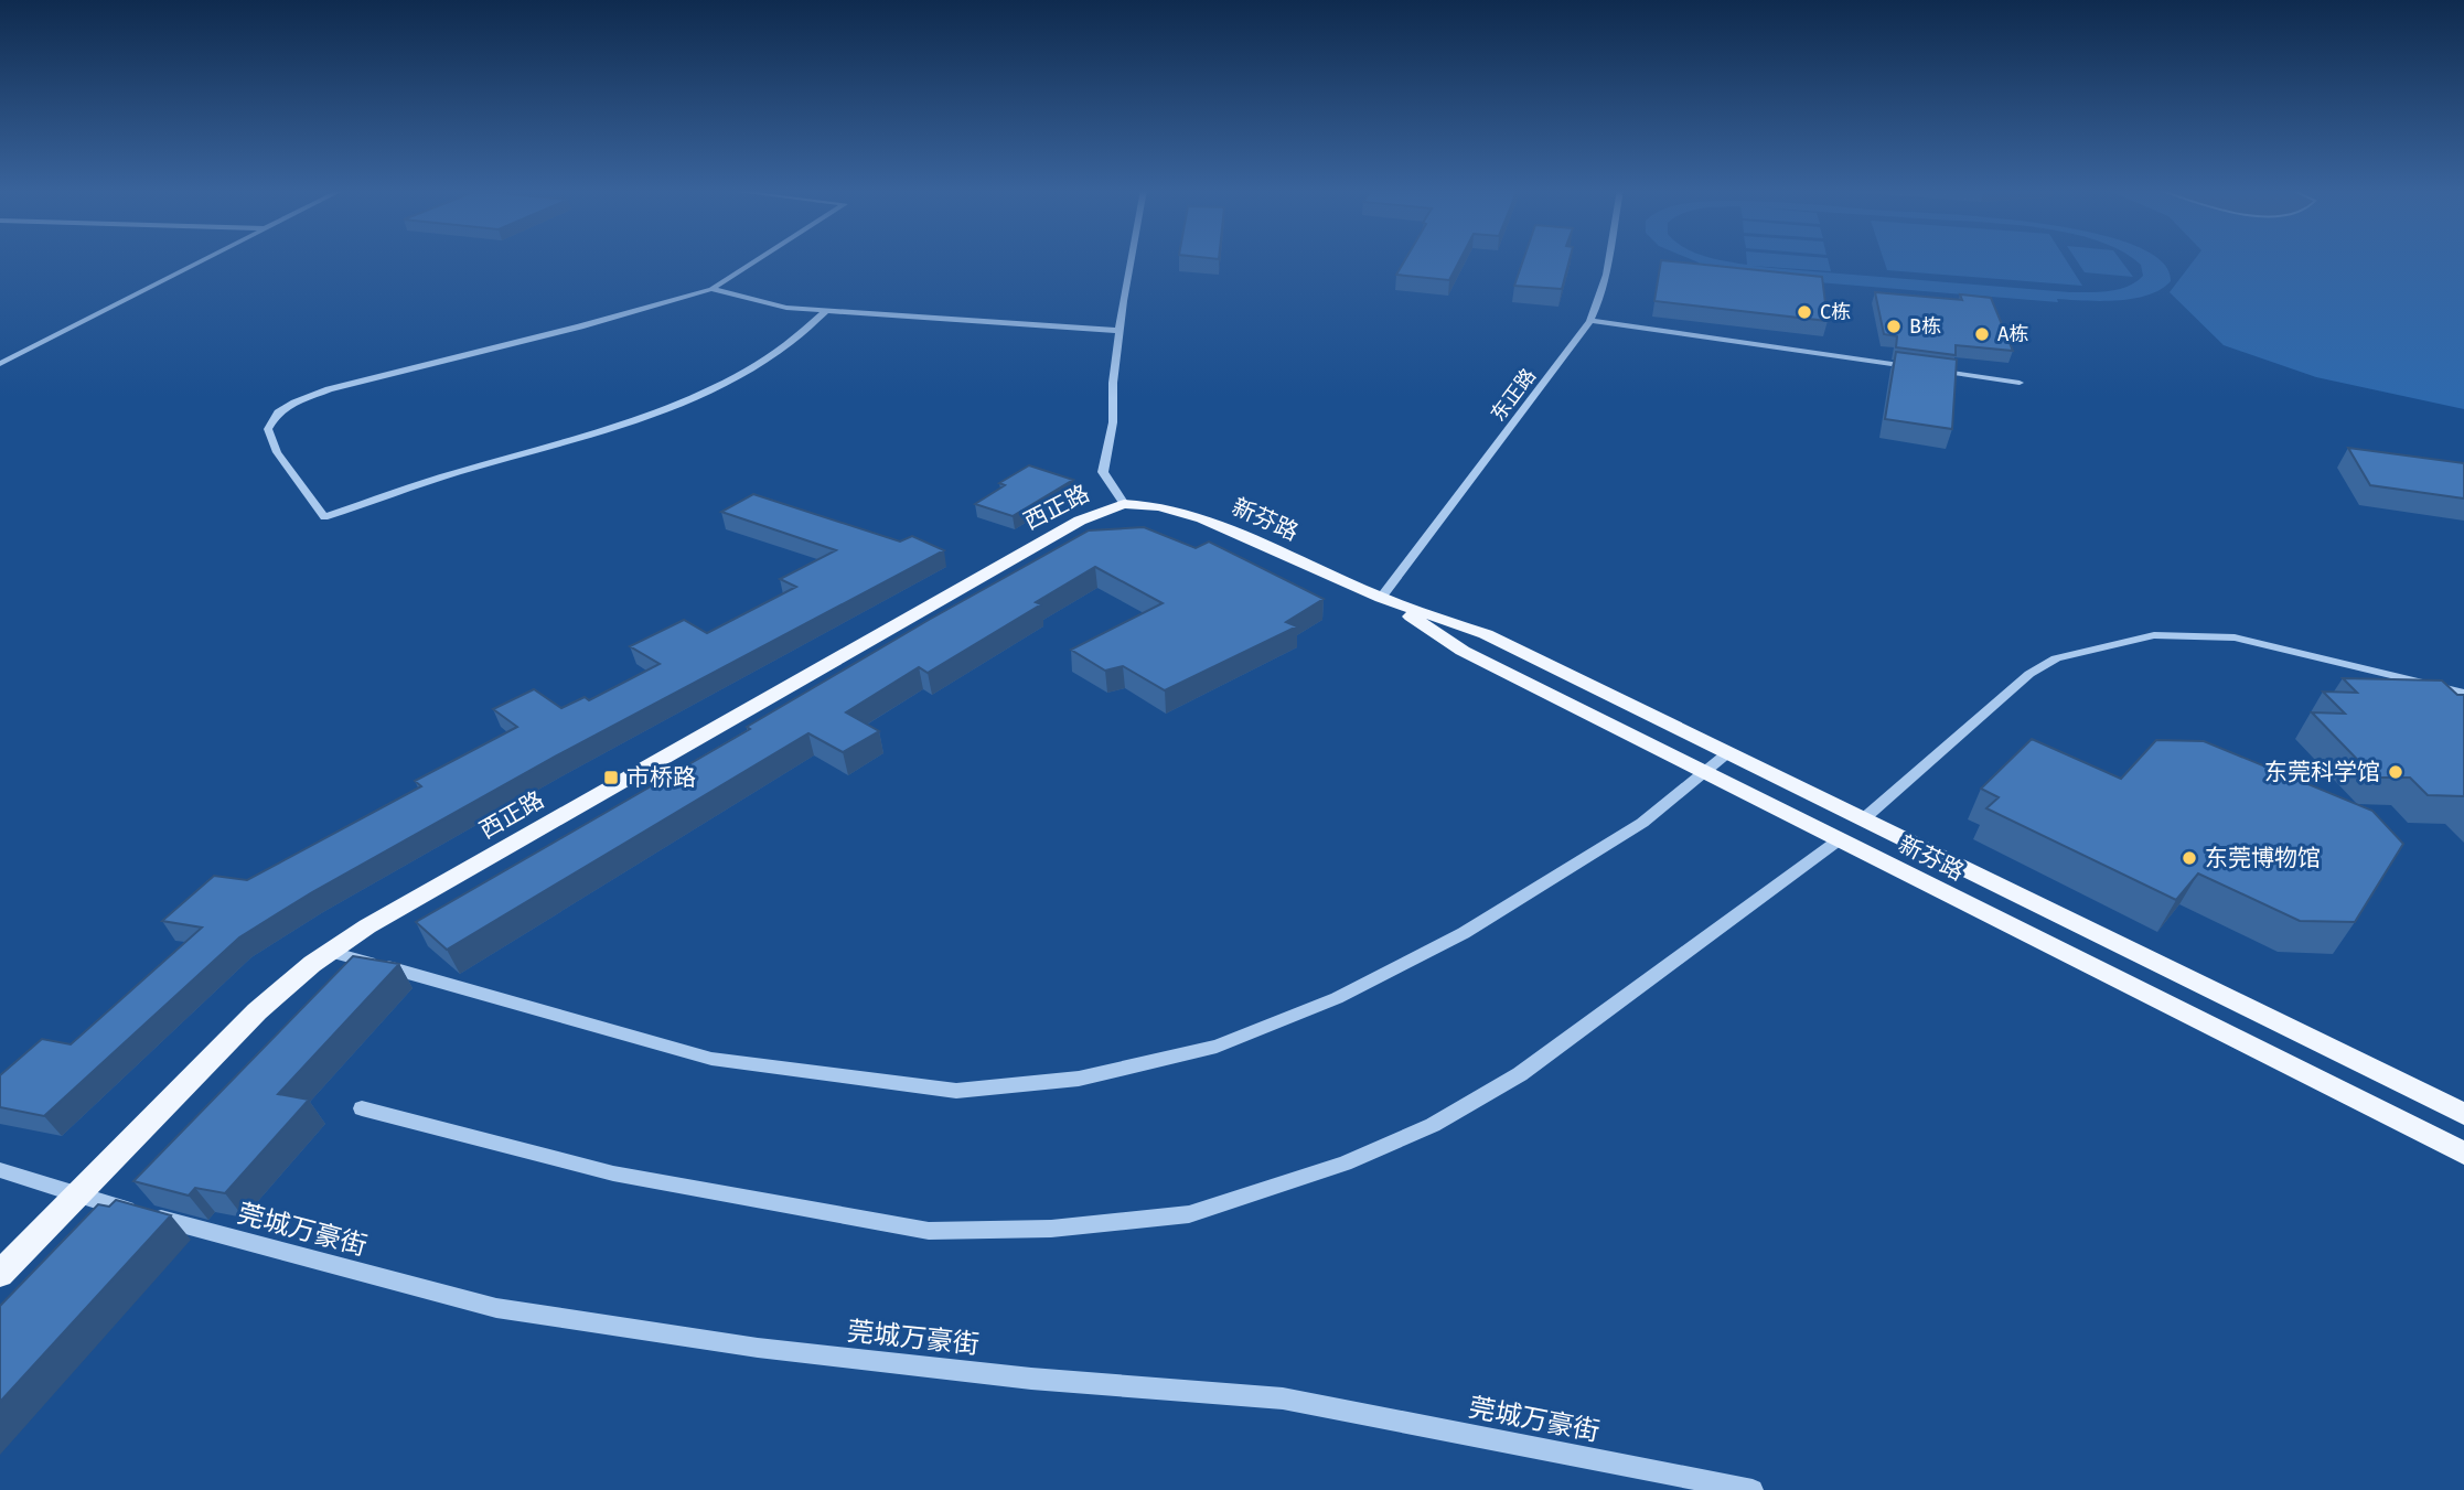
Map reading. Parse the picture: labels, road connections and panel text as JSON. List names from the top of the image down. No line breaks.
{"streets":{"main road":["西正路","新芬路"],"street":["东正路","莞城万豪街"]},"crossings":[["东正路","新芬路"],["西正路","新芬路"],["西正路","莞城万豪街"]],"places":{"other":["C栋","B栋","A栋","东莞科学馆","东莞博物馆"],"transit":["市桥路"]}}
